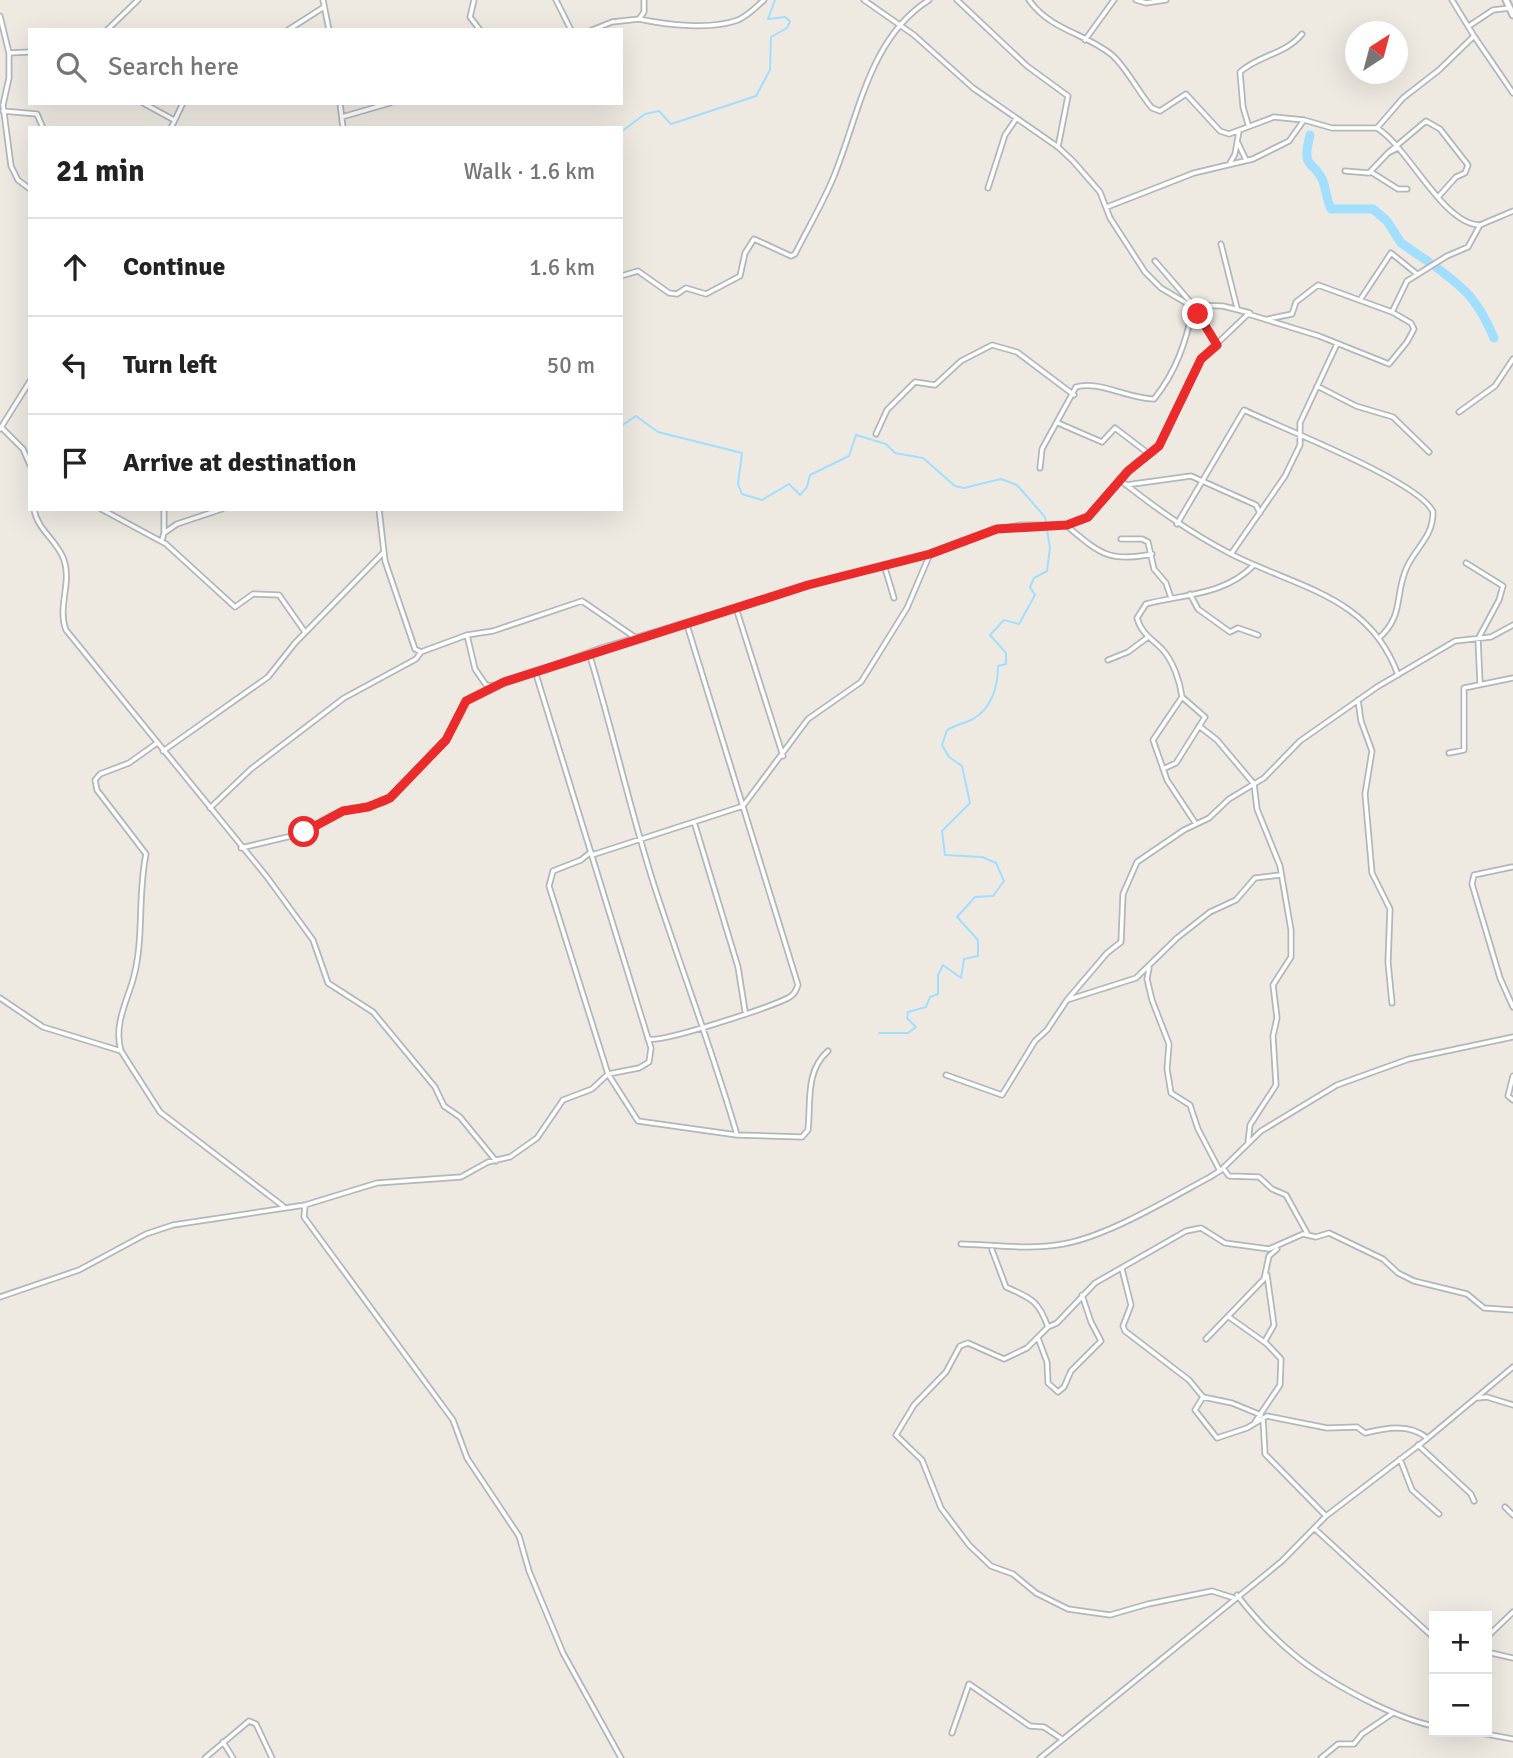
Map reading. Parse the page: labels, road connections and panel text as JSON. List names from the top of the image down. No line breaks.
{"north":"top right","page":{"search":"Search here","heading":["21 min","Walk · 1.6 km"],"list":[["Continue","1.6 km"],["Turn left","50 m"],"Arrive at destination"],"map_buttons":["+","−"]}}
